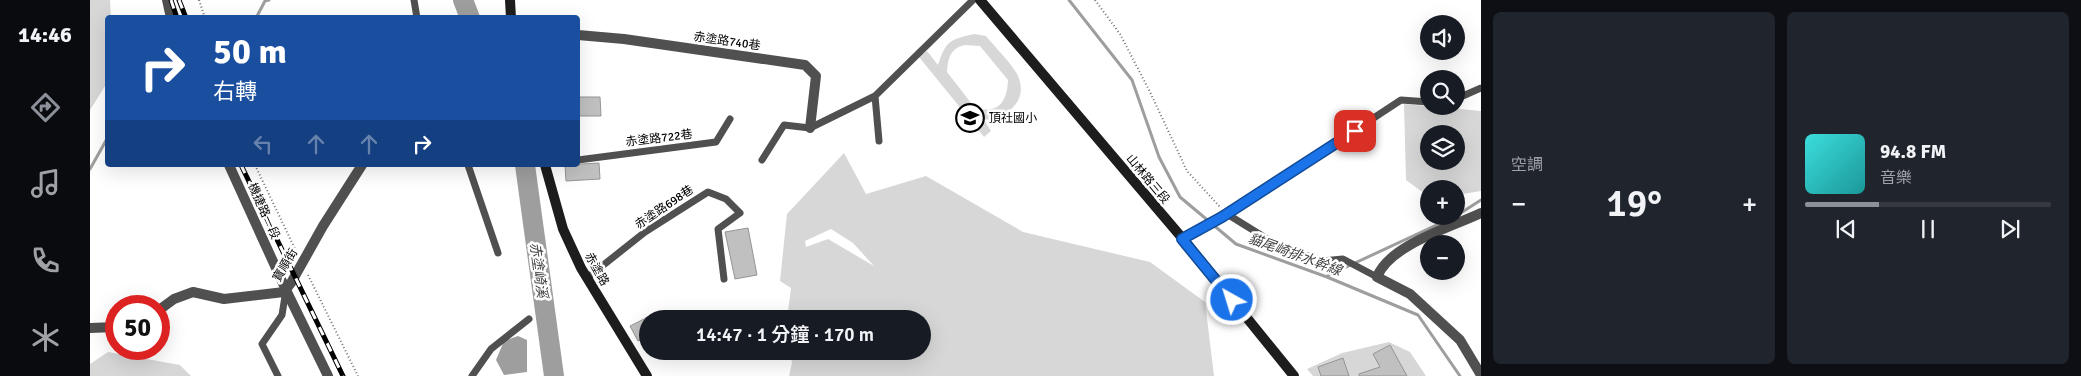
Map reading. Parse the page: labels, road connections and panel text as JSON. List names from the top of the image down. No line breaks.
{"streets":{"main road":["山林路三段","赤塗路"],"street":["赤塗路740巷","機捷路一段","寶順街"],"lane":["赤塗路722巷","赤塗路698巷"]},"crossings":[["赤塗路698巷","赤塗路"],["機捷路一段","寶順街"]],"water":["貓尾崎排水幹線","赤塗崎溪"],"places":{"school or university":["頂社國小"]},"page":{"tabs":"14:46","tile":"空調","map_buttons":["+","−"],"turn":["50 m","右轉"],"song":["94.8 FM","音樂"],"heat":["−","19°","+"],"limit":"50","trip":"14:47 · 1 分鐘 · 170 m"}}
